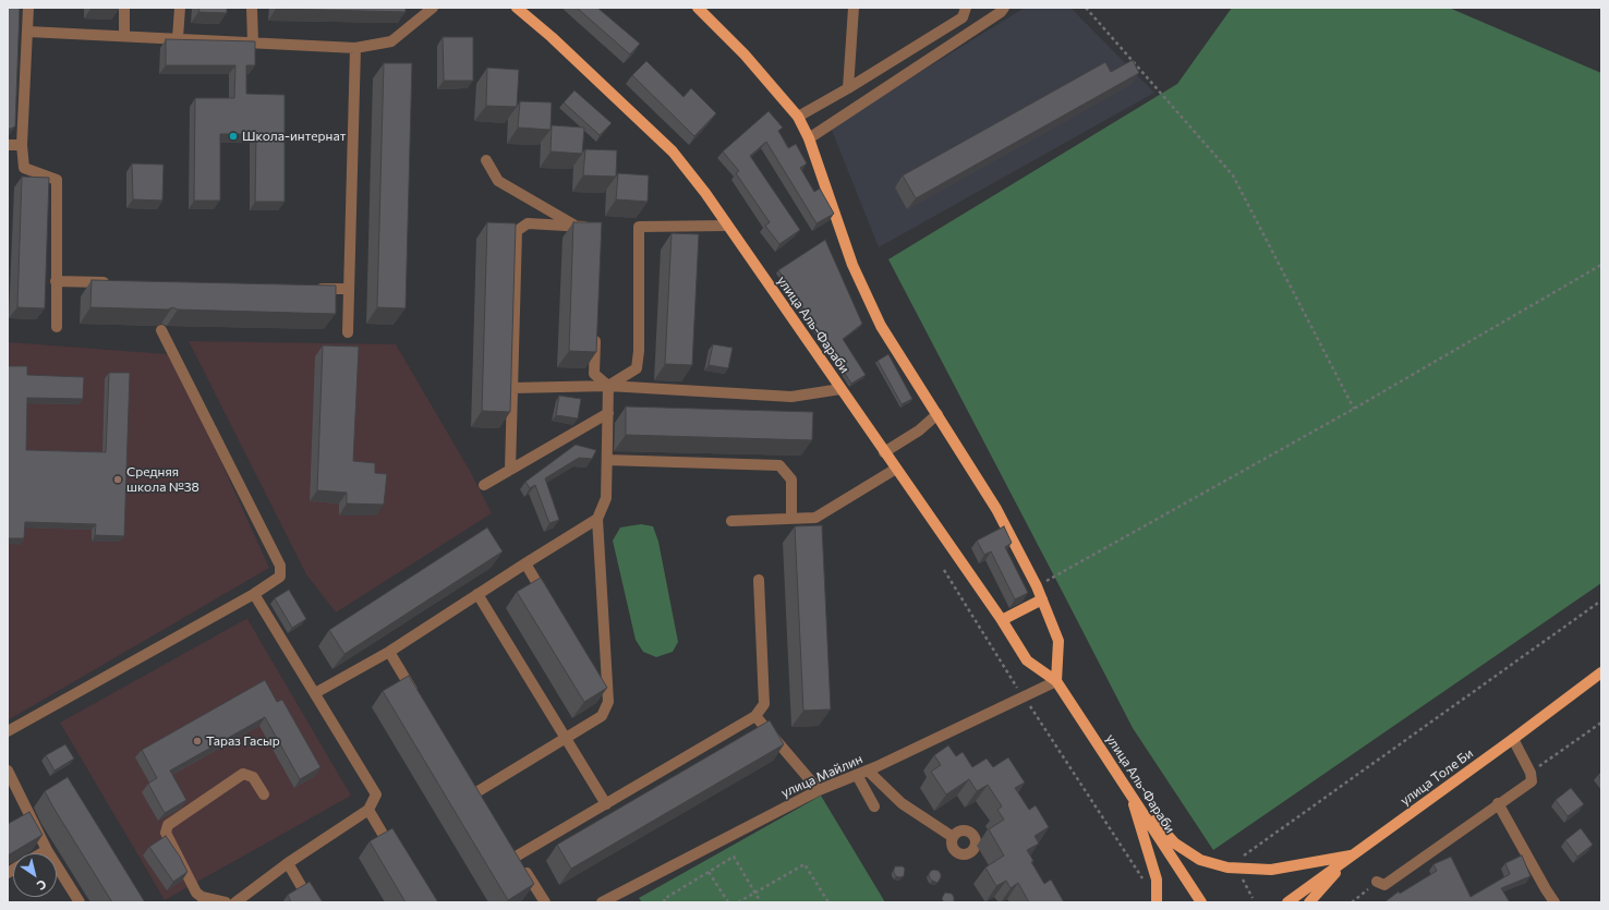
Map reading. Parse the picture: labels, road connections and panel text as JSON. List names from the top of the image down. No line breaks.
{"streets":{"main road":["улица Аль-Фараби","улица Толе Би"],"street":["улица Майлин"]},"crossings":[["улица Аль-Фараби","улица Майлин"]],"places":["Школа-интернат","Средняя школа №38","Тараз Гасыр"],"north":"bottom right"}
